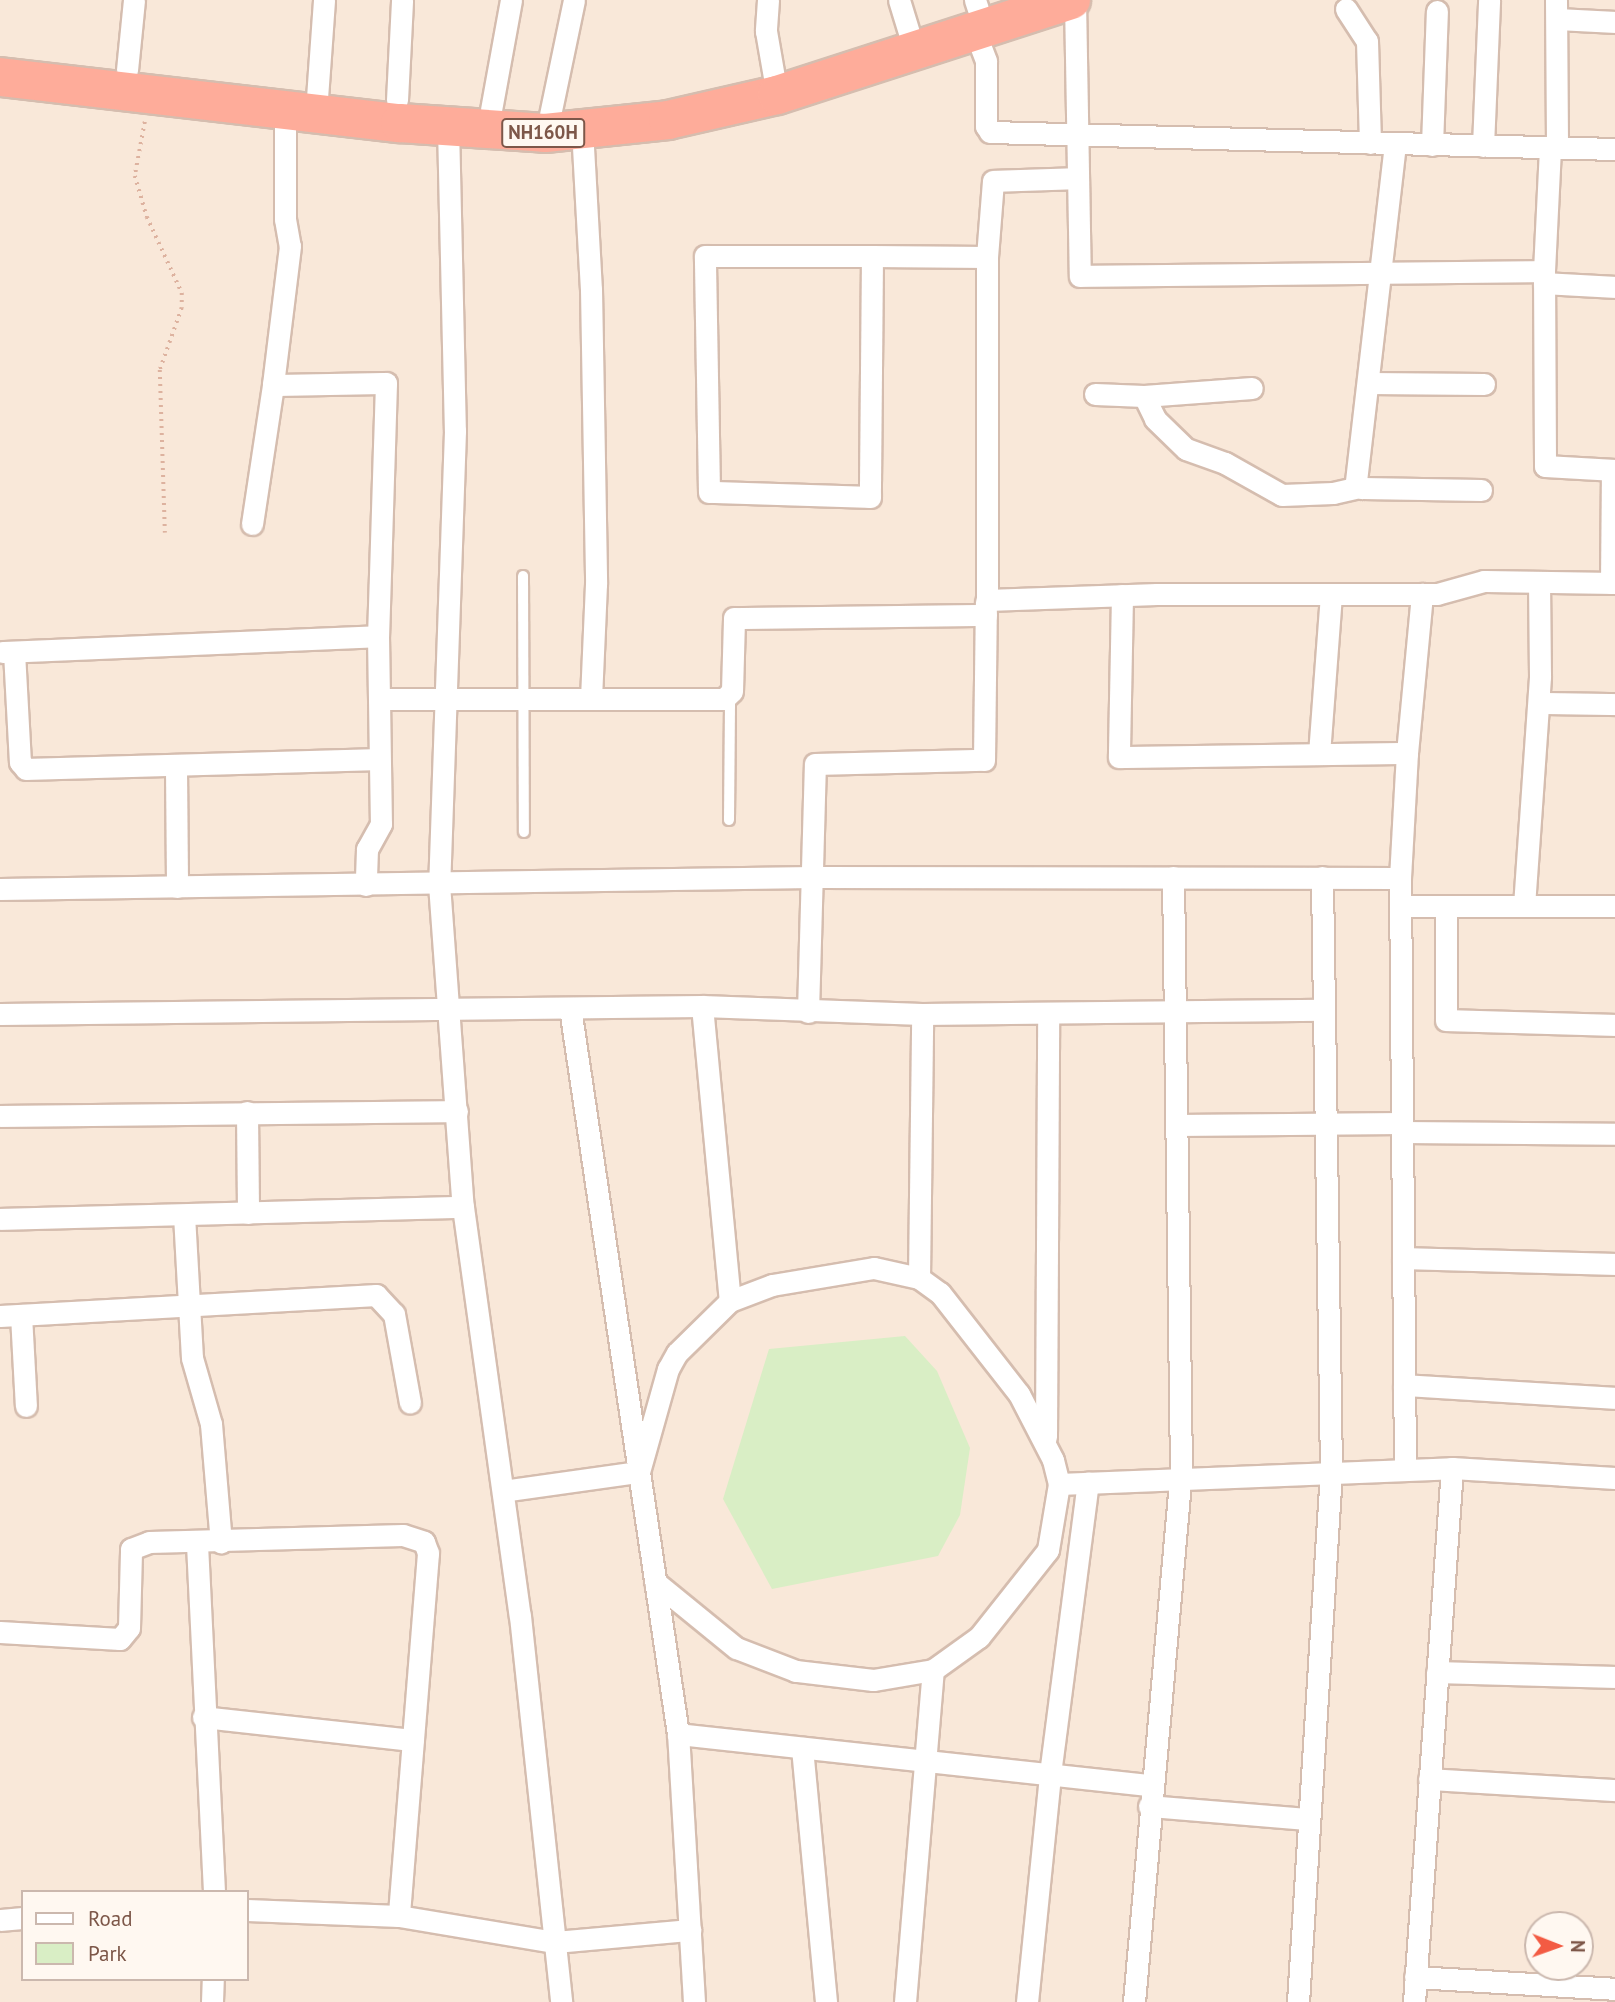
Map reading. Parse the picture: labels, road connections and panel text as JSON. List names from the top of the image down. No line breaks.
{"streets":{"highway":["NH160H"]},"legend":["Road","Park"],"north":"right"}
